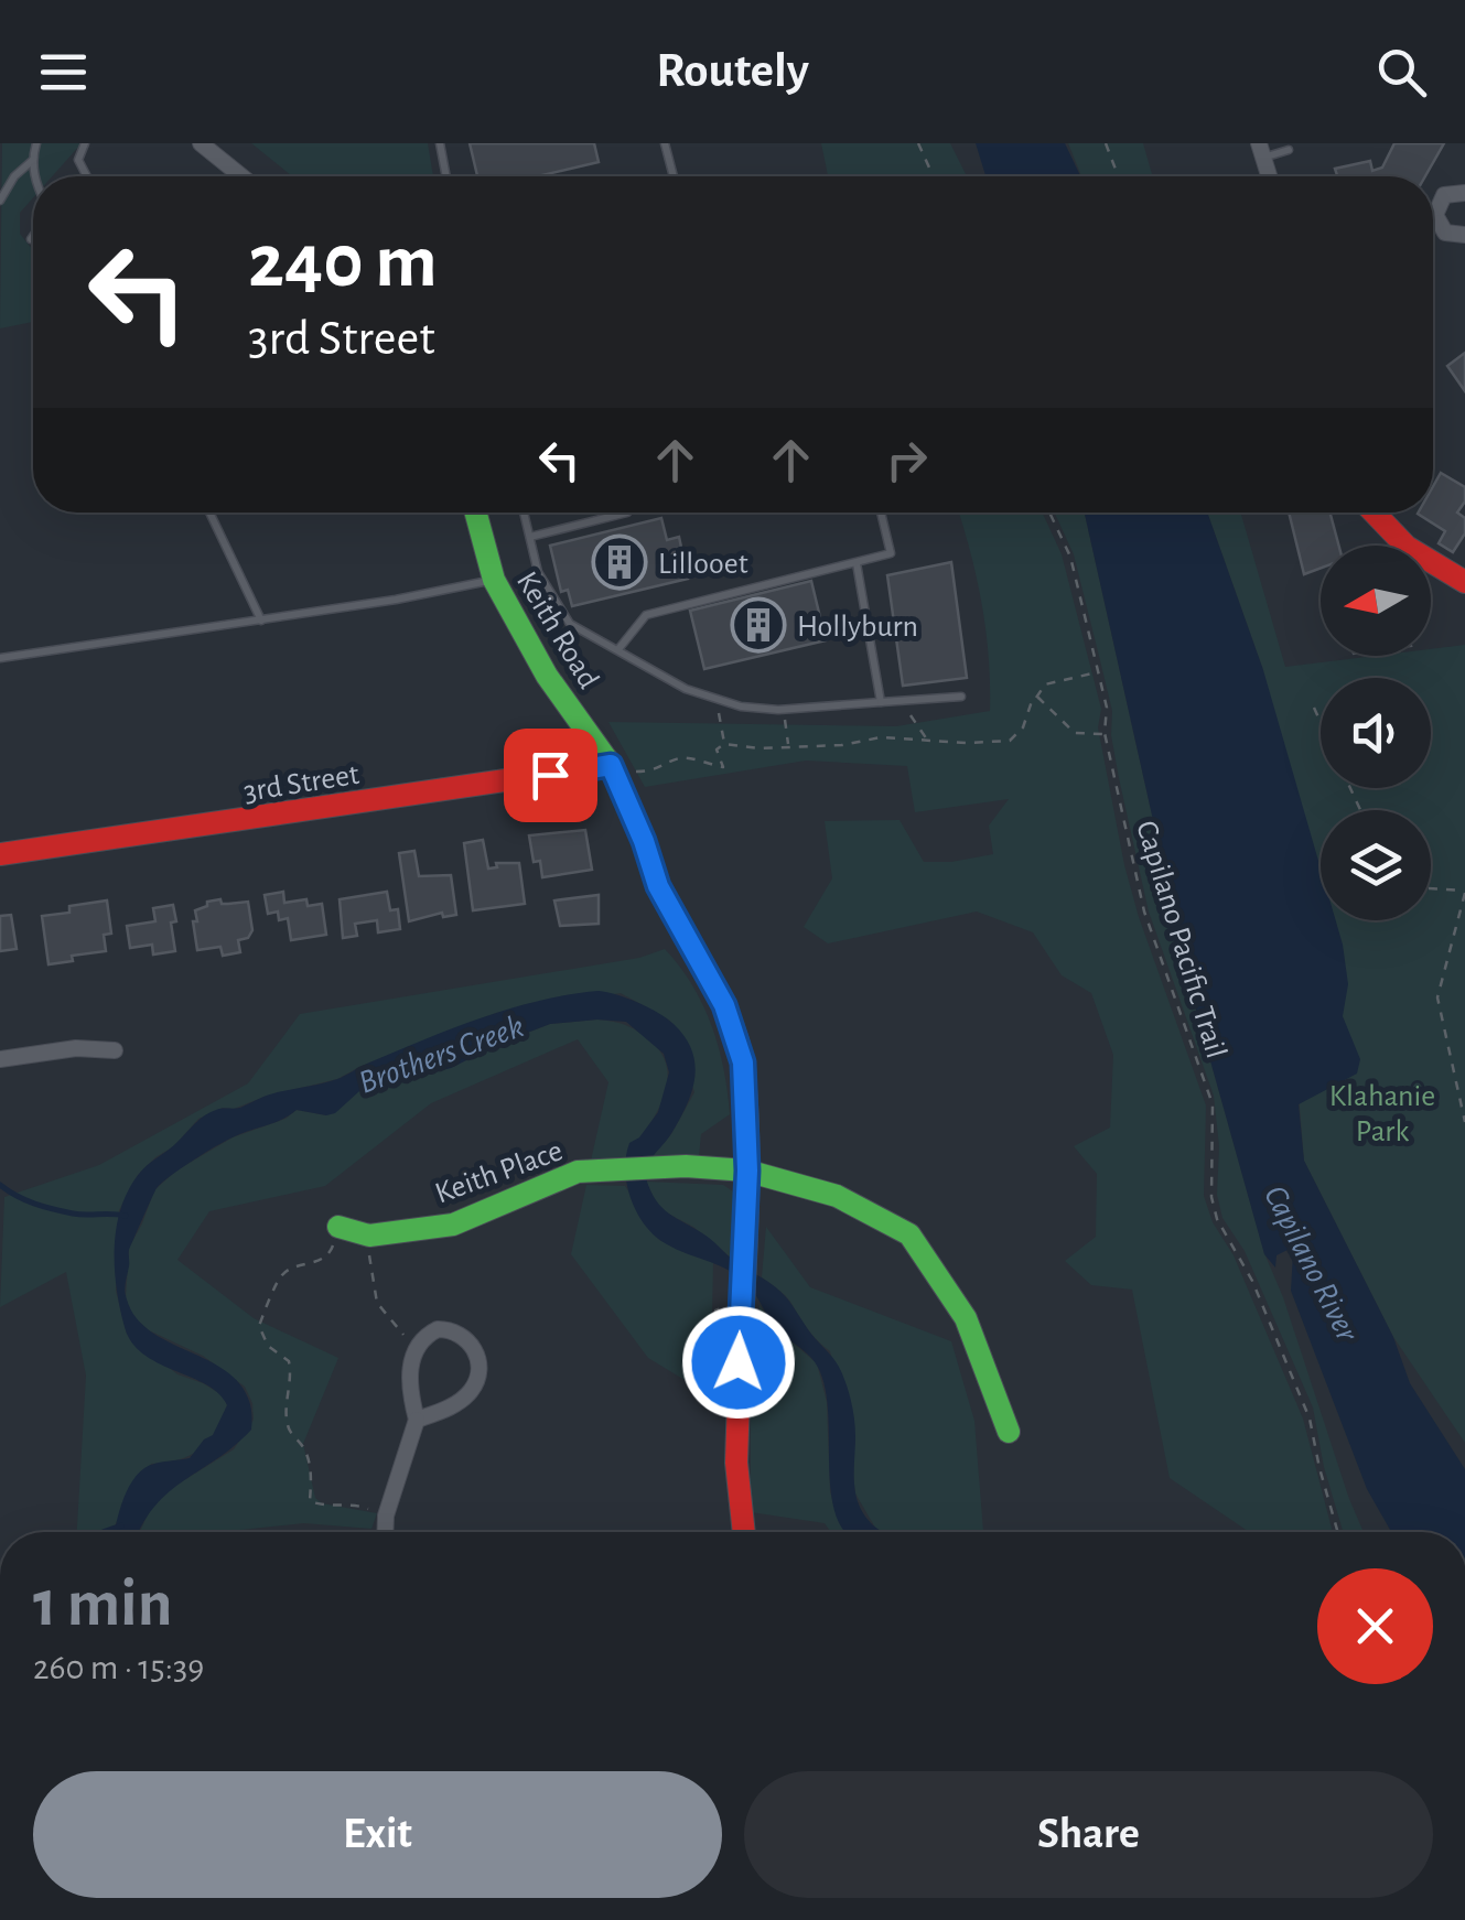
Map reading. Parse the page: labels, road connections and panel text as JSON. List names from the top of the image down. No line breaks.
{"streets":{"street":["Keith Road","3rd Street","Keith Place"],"path":["Capilano Pacific Trail"]},"crossings":[["Keith Road","3rd Street"],["Keith Road","Keith Place"]],"water":["Brothers Creek","Capilano River"],"parks":["Klahanie Park"],"places":{"building":["Lillooet","Hollyburn"]},"north":"left","page":{"header":"Routely","turn":["240 m","3rd Street"],"heading":["1 min","260 m · 15:39"],"buttons":["Exit","Share"]}}
